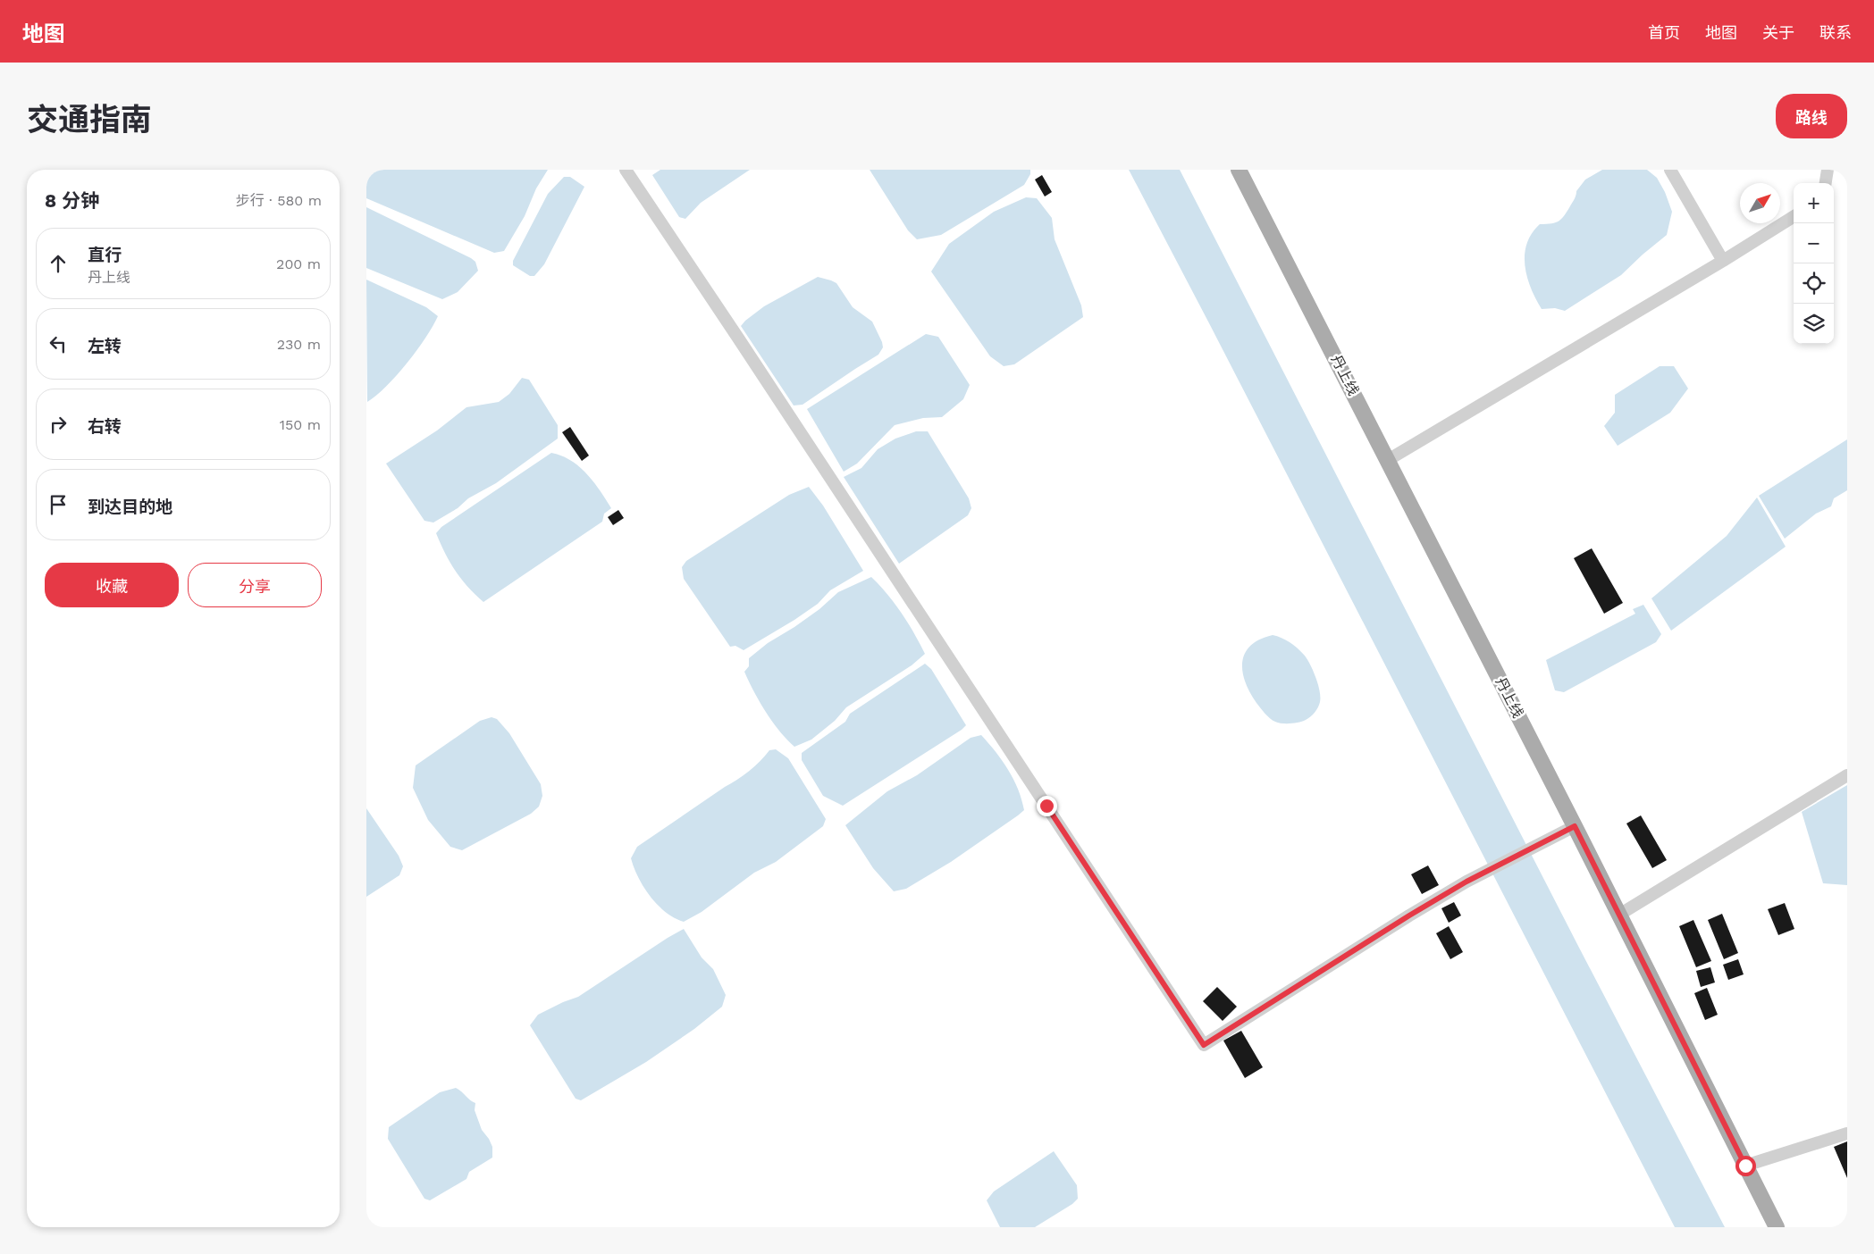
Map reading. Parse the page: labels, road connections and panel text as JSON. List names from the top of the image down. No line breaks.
{"streets":{"main road":["丹上线"]},"north":"top right","page":{"header":"地图","nav":["首页","地图","关于","联系"],"title":"交通指南","buttons":["路线",["收藏","分享"]],"heading":["8 分钟","步行 · 580 m"],"map_buttons":["+","−"],"list":[["直行","丹上线","200 m"],["左转","230 m"],["右转","150 m"],"到达目的地"]}}
